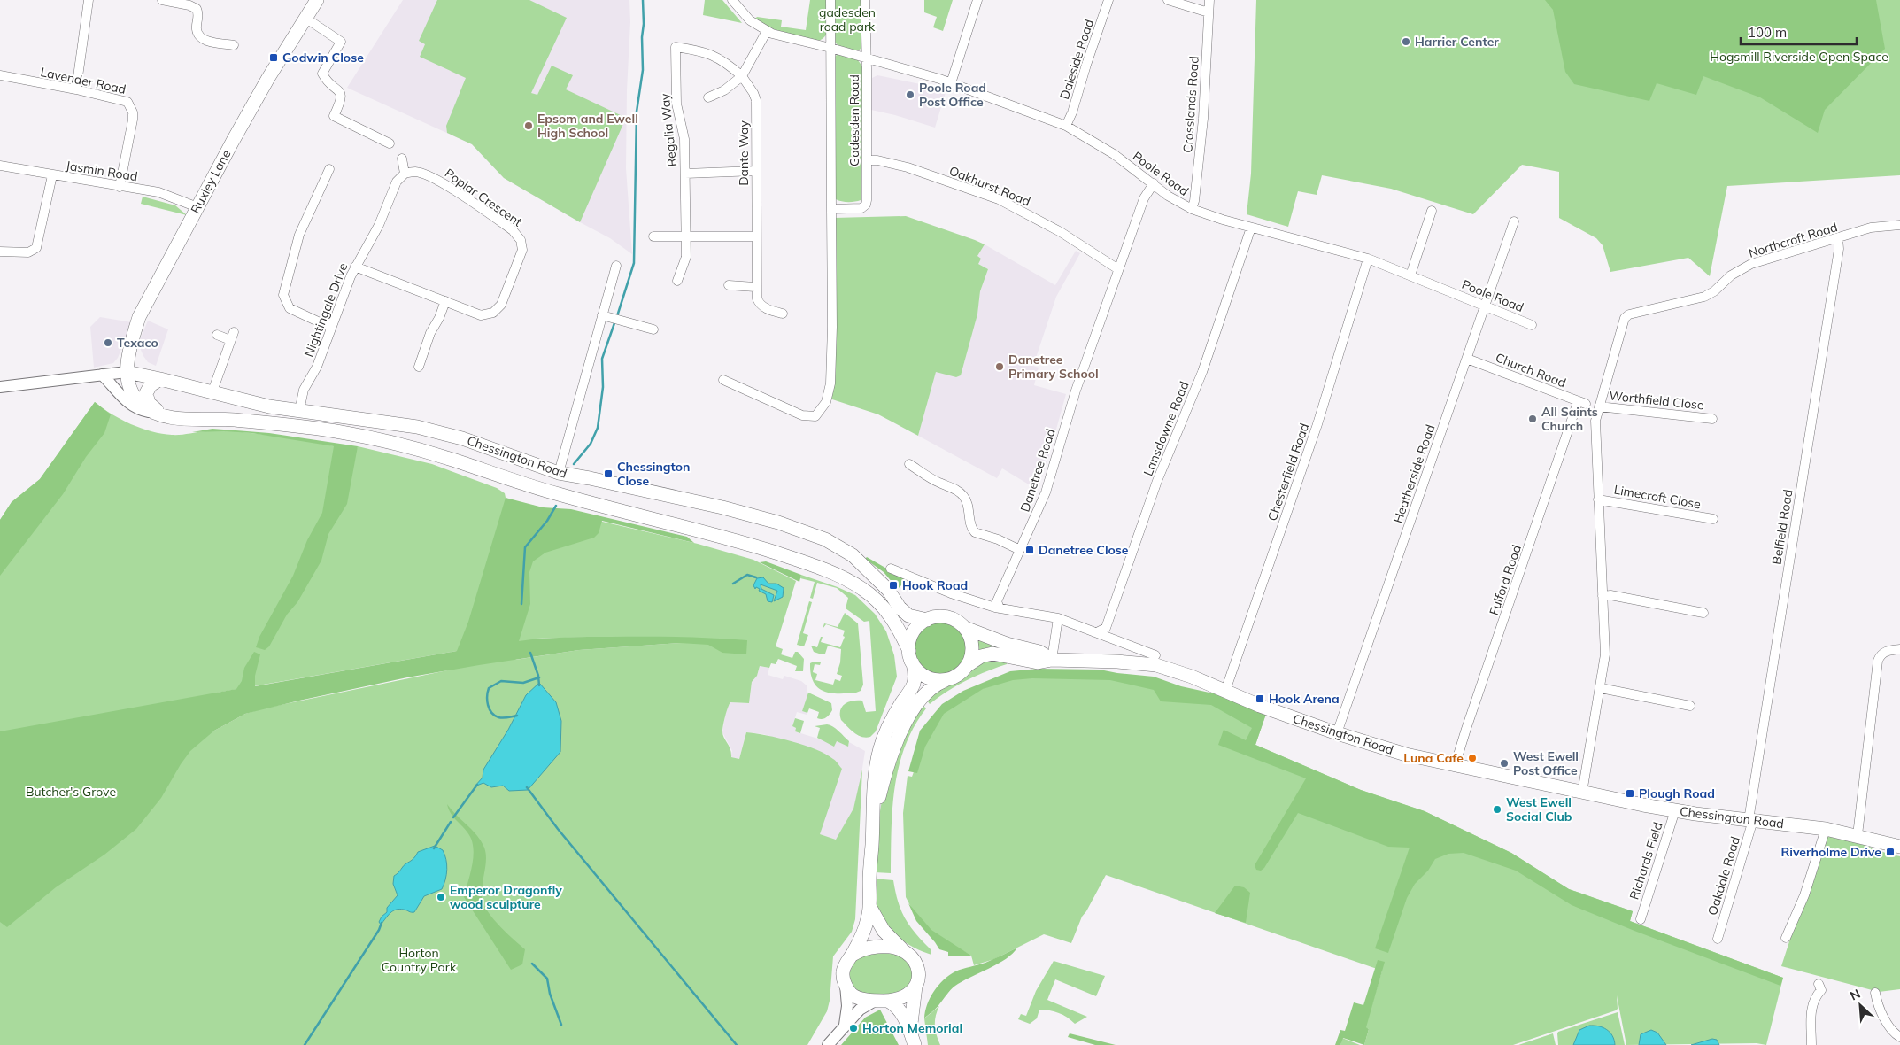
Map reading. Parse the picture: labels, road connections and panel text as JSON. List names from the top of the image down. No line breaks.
{"streets":{"main road":["Ruxley Lane","Chessington Road"],"street":["Daleside Road","Lavender Road","Crosslands Road","Gadesden Road","Regalia Way","Dante Way","Jasmin Road","Poole Road","Oakhurst Road","Poplar Crescent","Northcroft Road","Nightingale Drive","Church Road","Worthfield Close","Lansdowne Road","Danetree Road","Chesterfield Road","Heatherside Road","Limecroft Close","Belfield Road","Fulford Road","Richards Field","Oakdale Road"]},"crossings":[["Daleside Road","Poole Road"],["Lavender Road","Jasmin Road"],["Crosslands Road","Poole Road"],["Gadesden Road","Poole Road"],["Gadesden Road","Oakhurst Road"],["Regalia Way","Dante Way"],["Jasmin Road","Ruxley Lane"],["Poole Road","Lansdowne Road"],["Poole Road","Danetree Road"],["Poole Road","Chesterfield Road"],["Poole Road","Heatherside Road"],["Ruxley Lane","Chessington Road"],["Oakhurst Road","Danetree Road"],["Poplar Crescent","Nightingale Drive"],["Northcroft Road","Worthfield Close"],["Northcroft Road","Belfield Road"],["Nightingale Drive","Chessington Road"],["Church Road","Heatherside Road"],["Church Road","Fulford Road"],["Chessington Road","Chesterfield Road"],["Chessington Road","Heatherside Road"],["Chessington Road","Belfield Road"],["Chessington Road","Fulford Road"],["Chessington Road","Richards Field"],["Chessington Road","Oakdale Road"],["Belfield Road","Oakdale Road"]],"parks":["gadesden road park","Hogsmill Riverside Open Space","Butcher's Grove","Horton Country Park"],"places":{"other":["Harrier Center","Poole Road Post Office","Epsom and Ewell High School","Texaco","Danetree Primary School","All Saints Church","Luna Cafe","West Ewell Post Office","West Ewell Social Club","Emperor Dragonfly wood sculpture","Horton Memorial"],"transit":["Godwin Close","Chessington Close","Danetree Close","Hook Road","Hook Arena","Plough Road","Riverholme Drive"]},"scale_bar":"100 m","north":"top left"}
